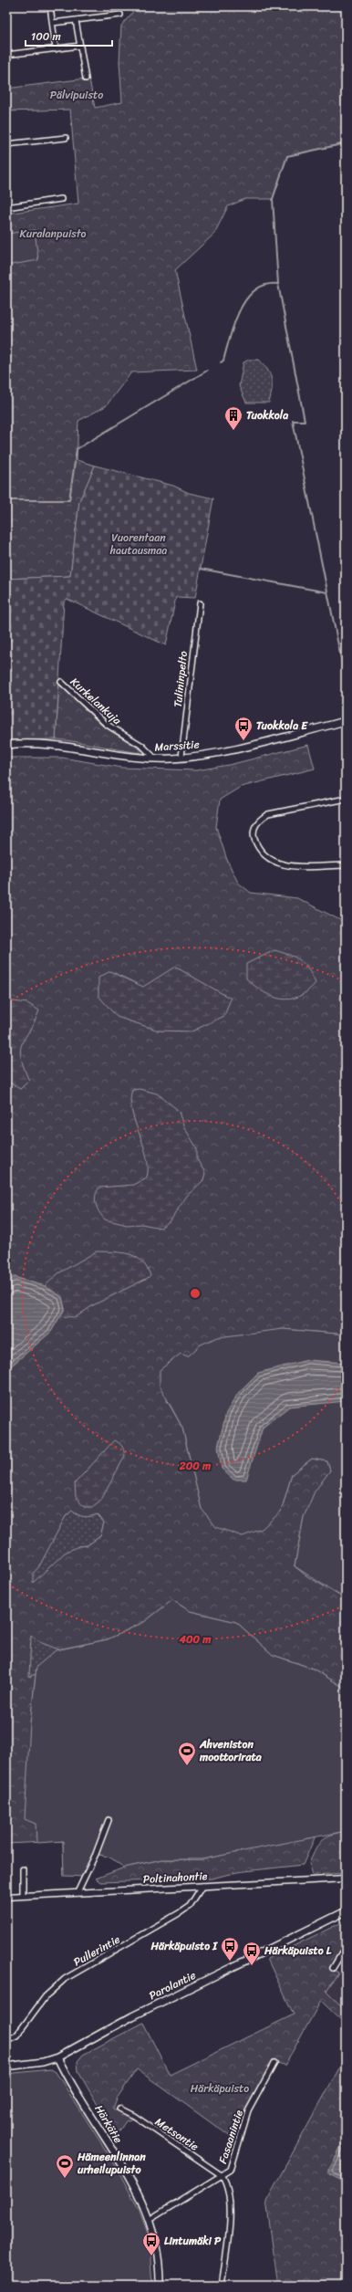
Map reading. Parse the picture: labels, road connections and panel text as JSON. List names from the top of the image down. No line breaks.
{"streets":{"main road":["Marssitie","Parolantie","Härkätie"],"street":["Tulininpelto","Kurkelankuja","Poltinahontie","Pullerintie","Metsontie","Fasaanintie"]},"crossings":[["Tulininpelto","Marssitie"],["Kurkelankuja","Marssitie"],["Poltinahontie","Pullerintie"],["Parolantie","Härkätie"],["Metsontie","Fasaanintie"]],"parks":["Pälvipuisto","Kuralanpuisto","Vuorentaan hautausmaa","Härkäpuisto"],"places":{"building":["Tuokkola"],"bus stop":["Tuokkola E","Härkäpuisto I","Härkäpuisto L","Lintumäki P"],"sports":["Ahveniston moottorirata","Hämeenlinnan urheilupuisto"]},"scale_bar":"100 m","rings":["200 m","400 m"]}
